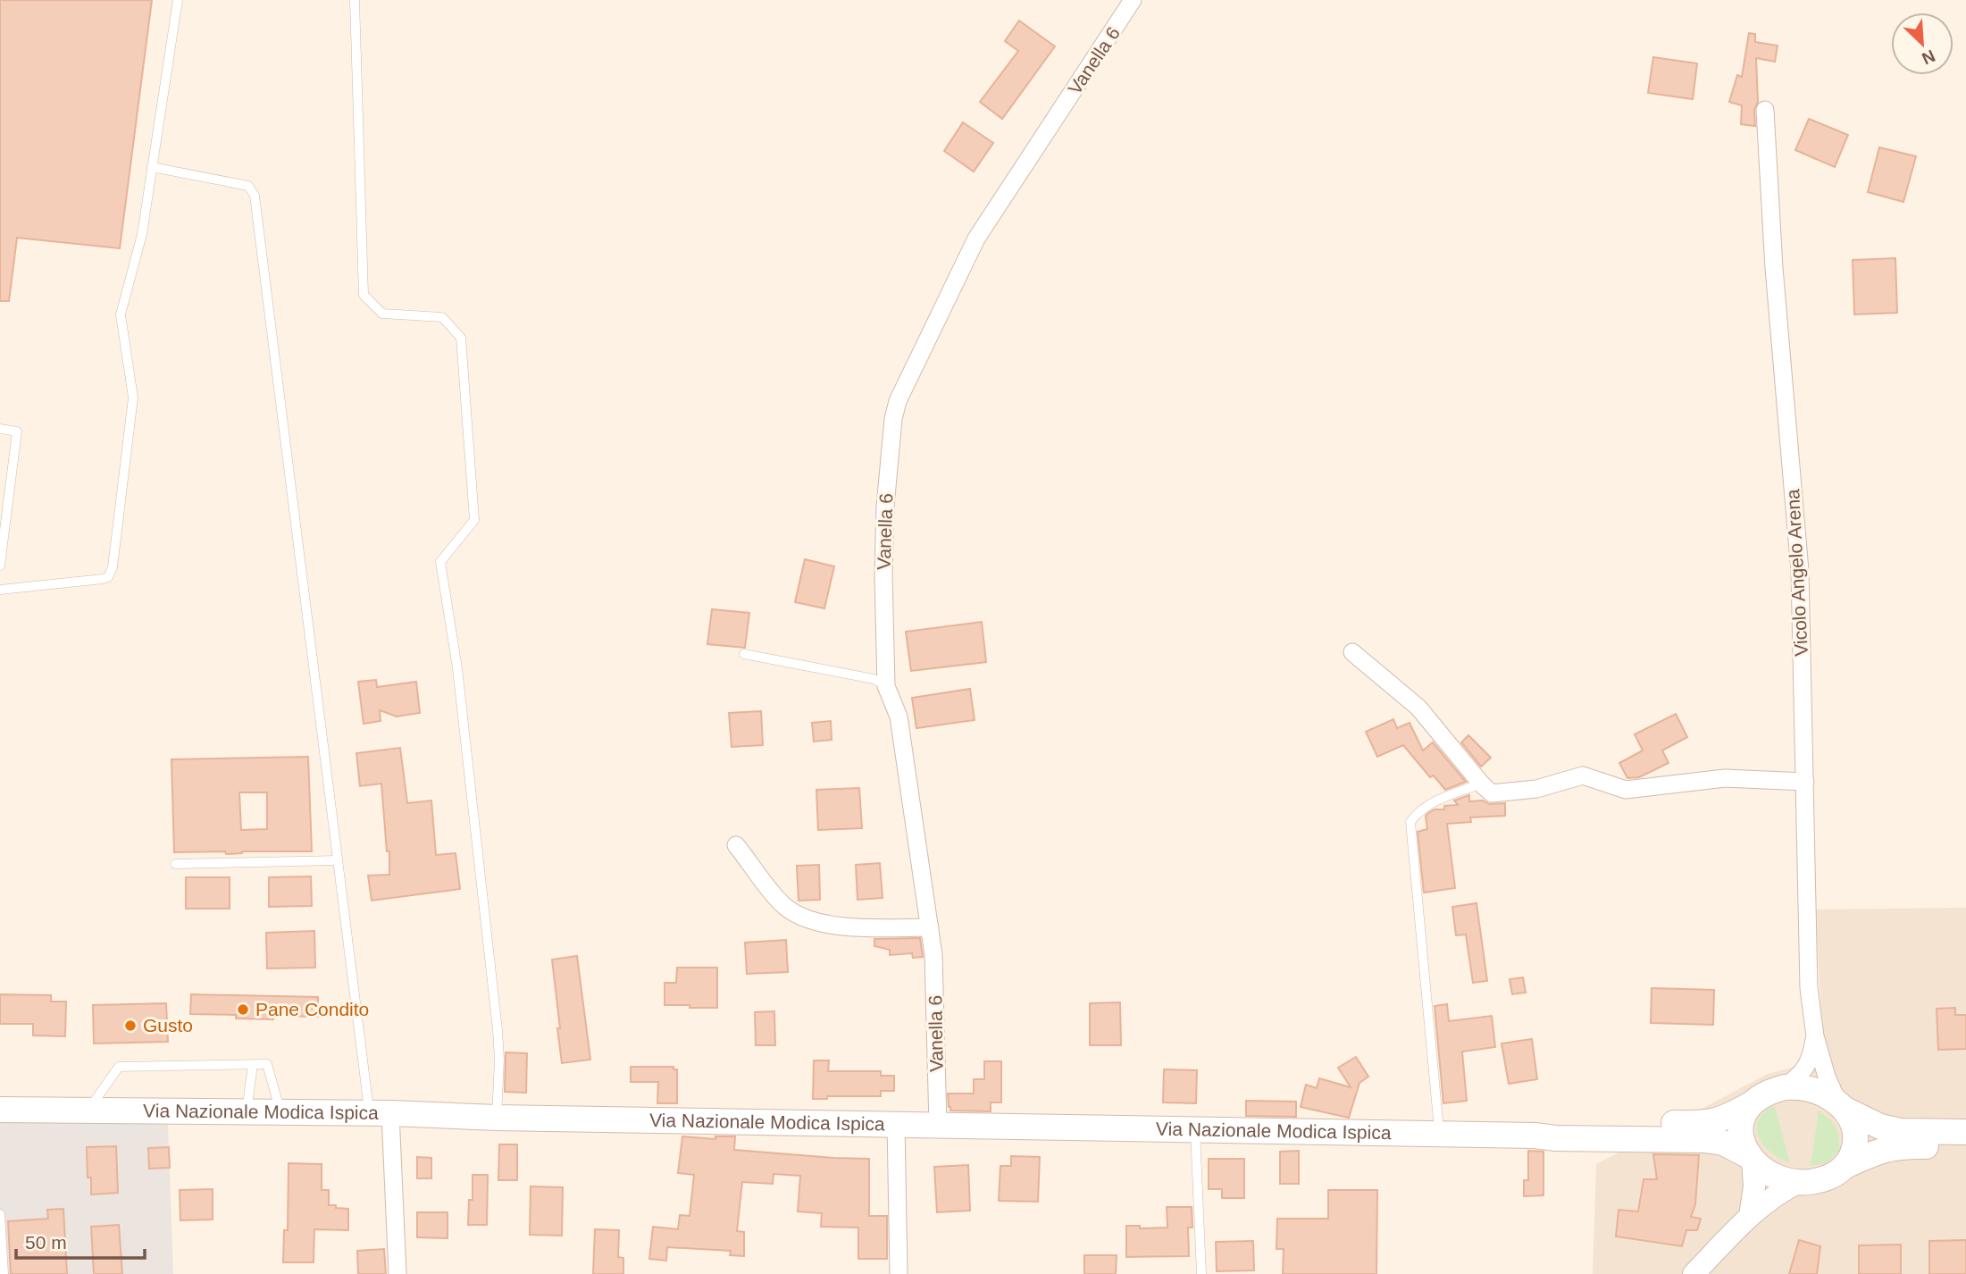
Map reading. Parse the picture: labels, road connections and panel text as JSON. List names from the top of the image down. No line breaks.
{"streets":{"main road":["Via Nazionale Modica Ispica"],"street":["Vanella 6","Vicolo Angelo Arena"]},"crossings":[["Vanella 6","Via Nazionale Modica Ispica"]],"places":["Pane Condito","Gusto"],"scale_bar":"50 m","north":"bottom right"}
